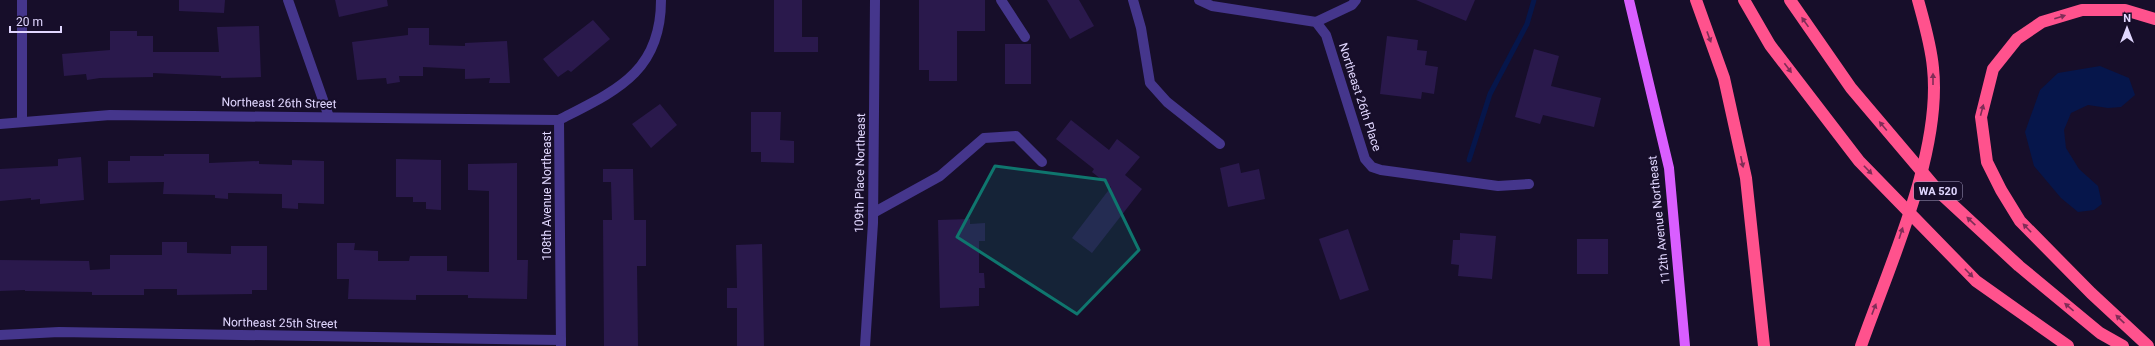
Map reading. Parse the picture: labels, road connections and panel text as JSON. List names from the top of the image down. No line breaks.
{"streets":{"highway":["WA 520"],"main road":["112th Avenue Northeast"],"street":["Northeast 26th Place","Northeast 26th Street","109th Place Northeast","108th Avenue Northeast","Northeast 25th Street"]},"crossings":[["Northeast 26th Street","108th Avenue Northeast"],["108th Avenue Northeast","Northeast 25th Street"]],"scale_bar":"20 m","north":"top"}
